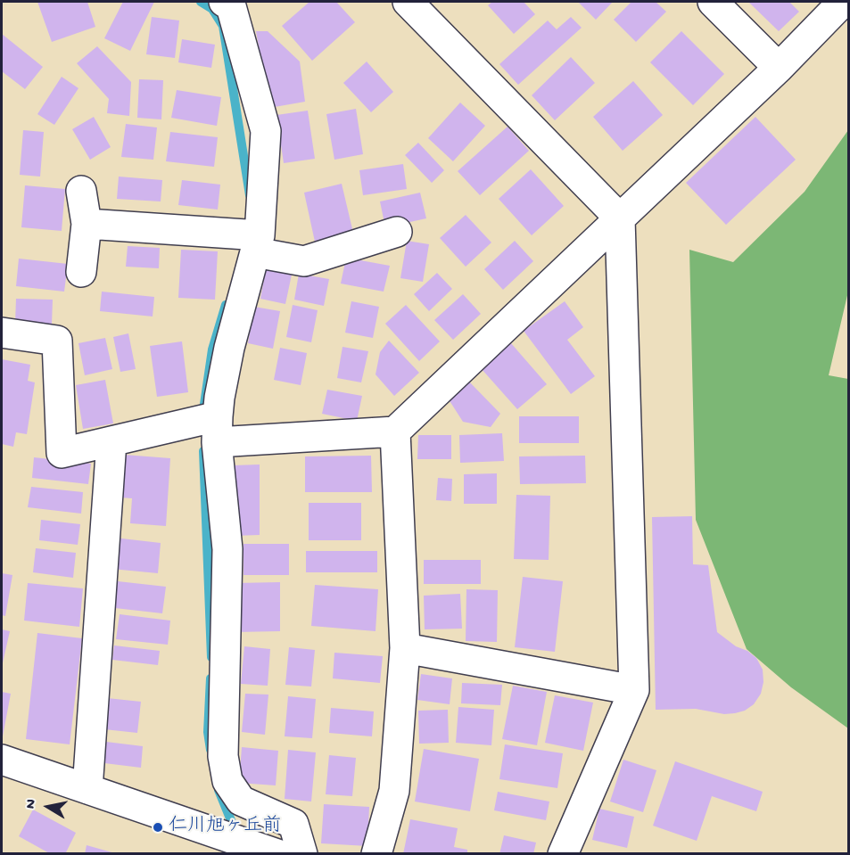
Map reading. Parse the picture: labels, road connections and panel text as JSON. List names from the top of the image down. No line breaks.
{"places":["仁川旭ヶ丘前"],"north":"left"}
